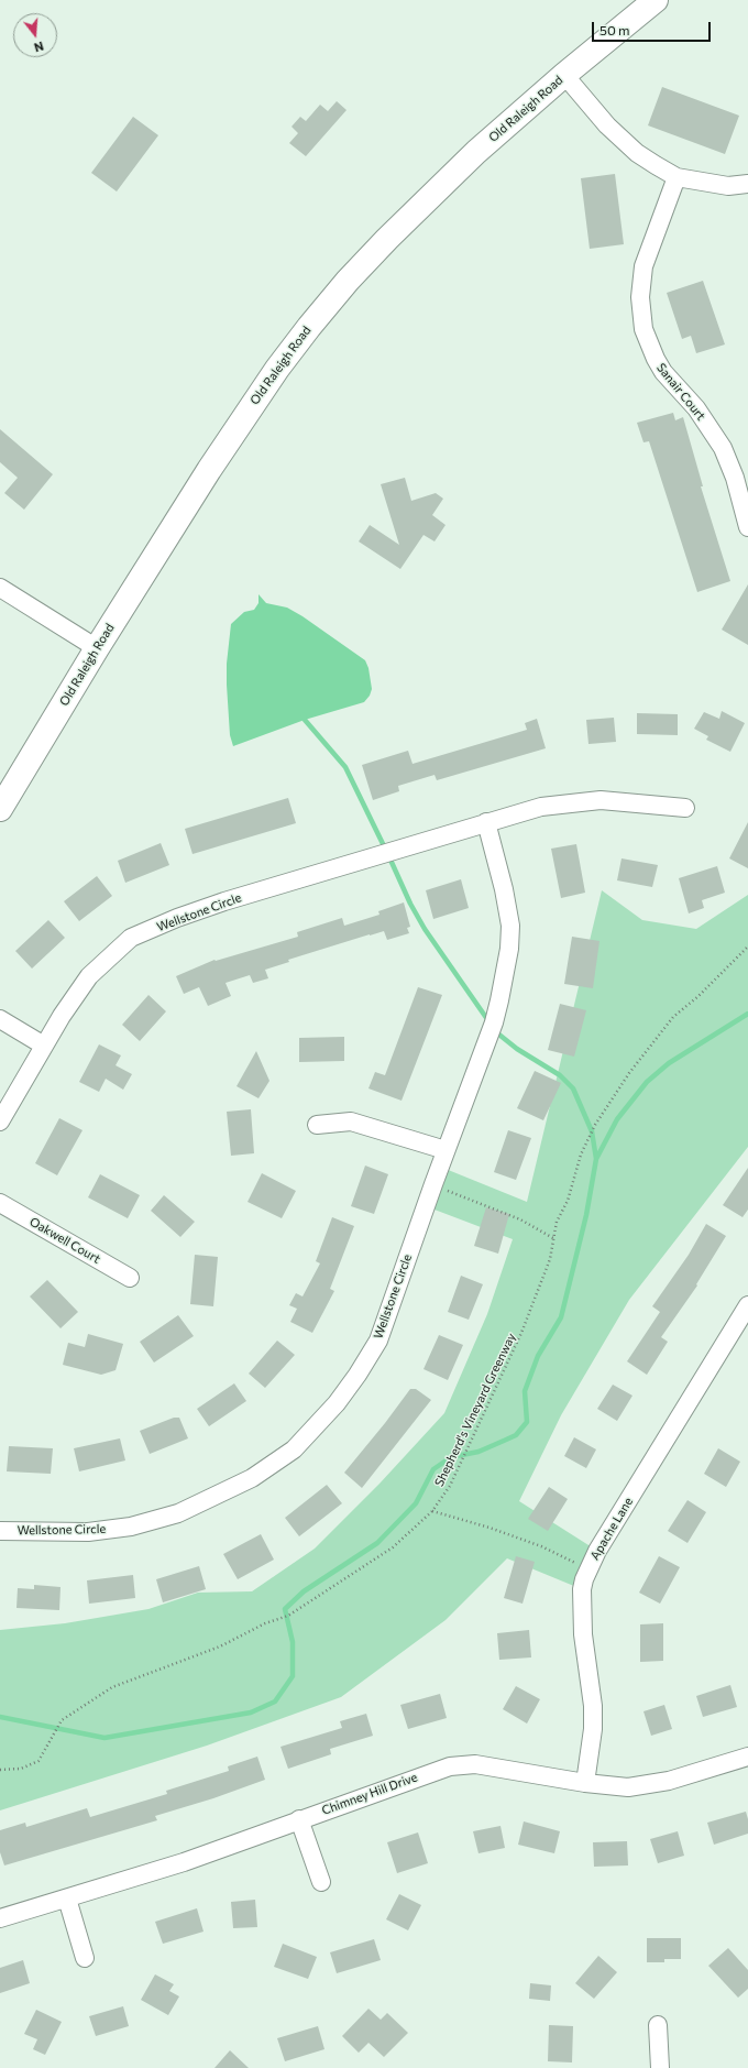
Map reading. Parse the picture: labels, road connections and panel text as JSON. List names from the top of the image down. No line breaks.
{"streets":{"main road":["Old Raleigh Road"],"street":["Sanair Court","Wellstone Circle","Oakwell Court","Apache Lane","Chimney Hill Drive"],"path":["Shepherd's Vineyard Greenway"]},"crossings":[["Apache Lane","Chimney Hill Drive"]],"scale_bar":"50 m","north":"bottom"}
